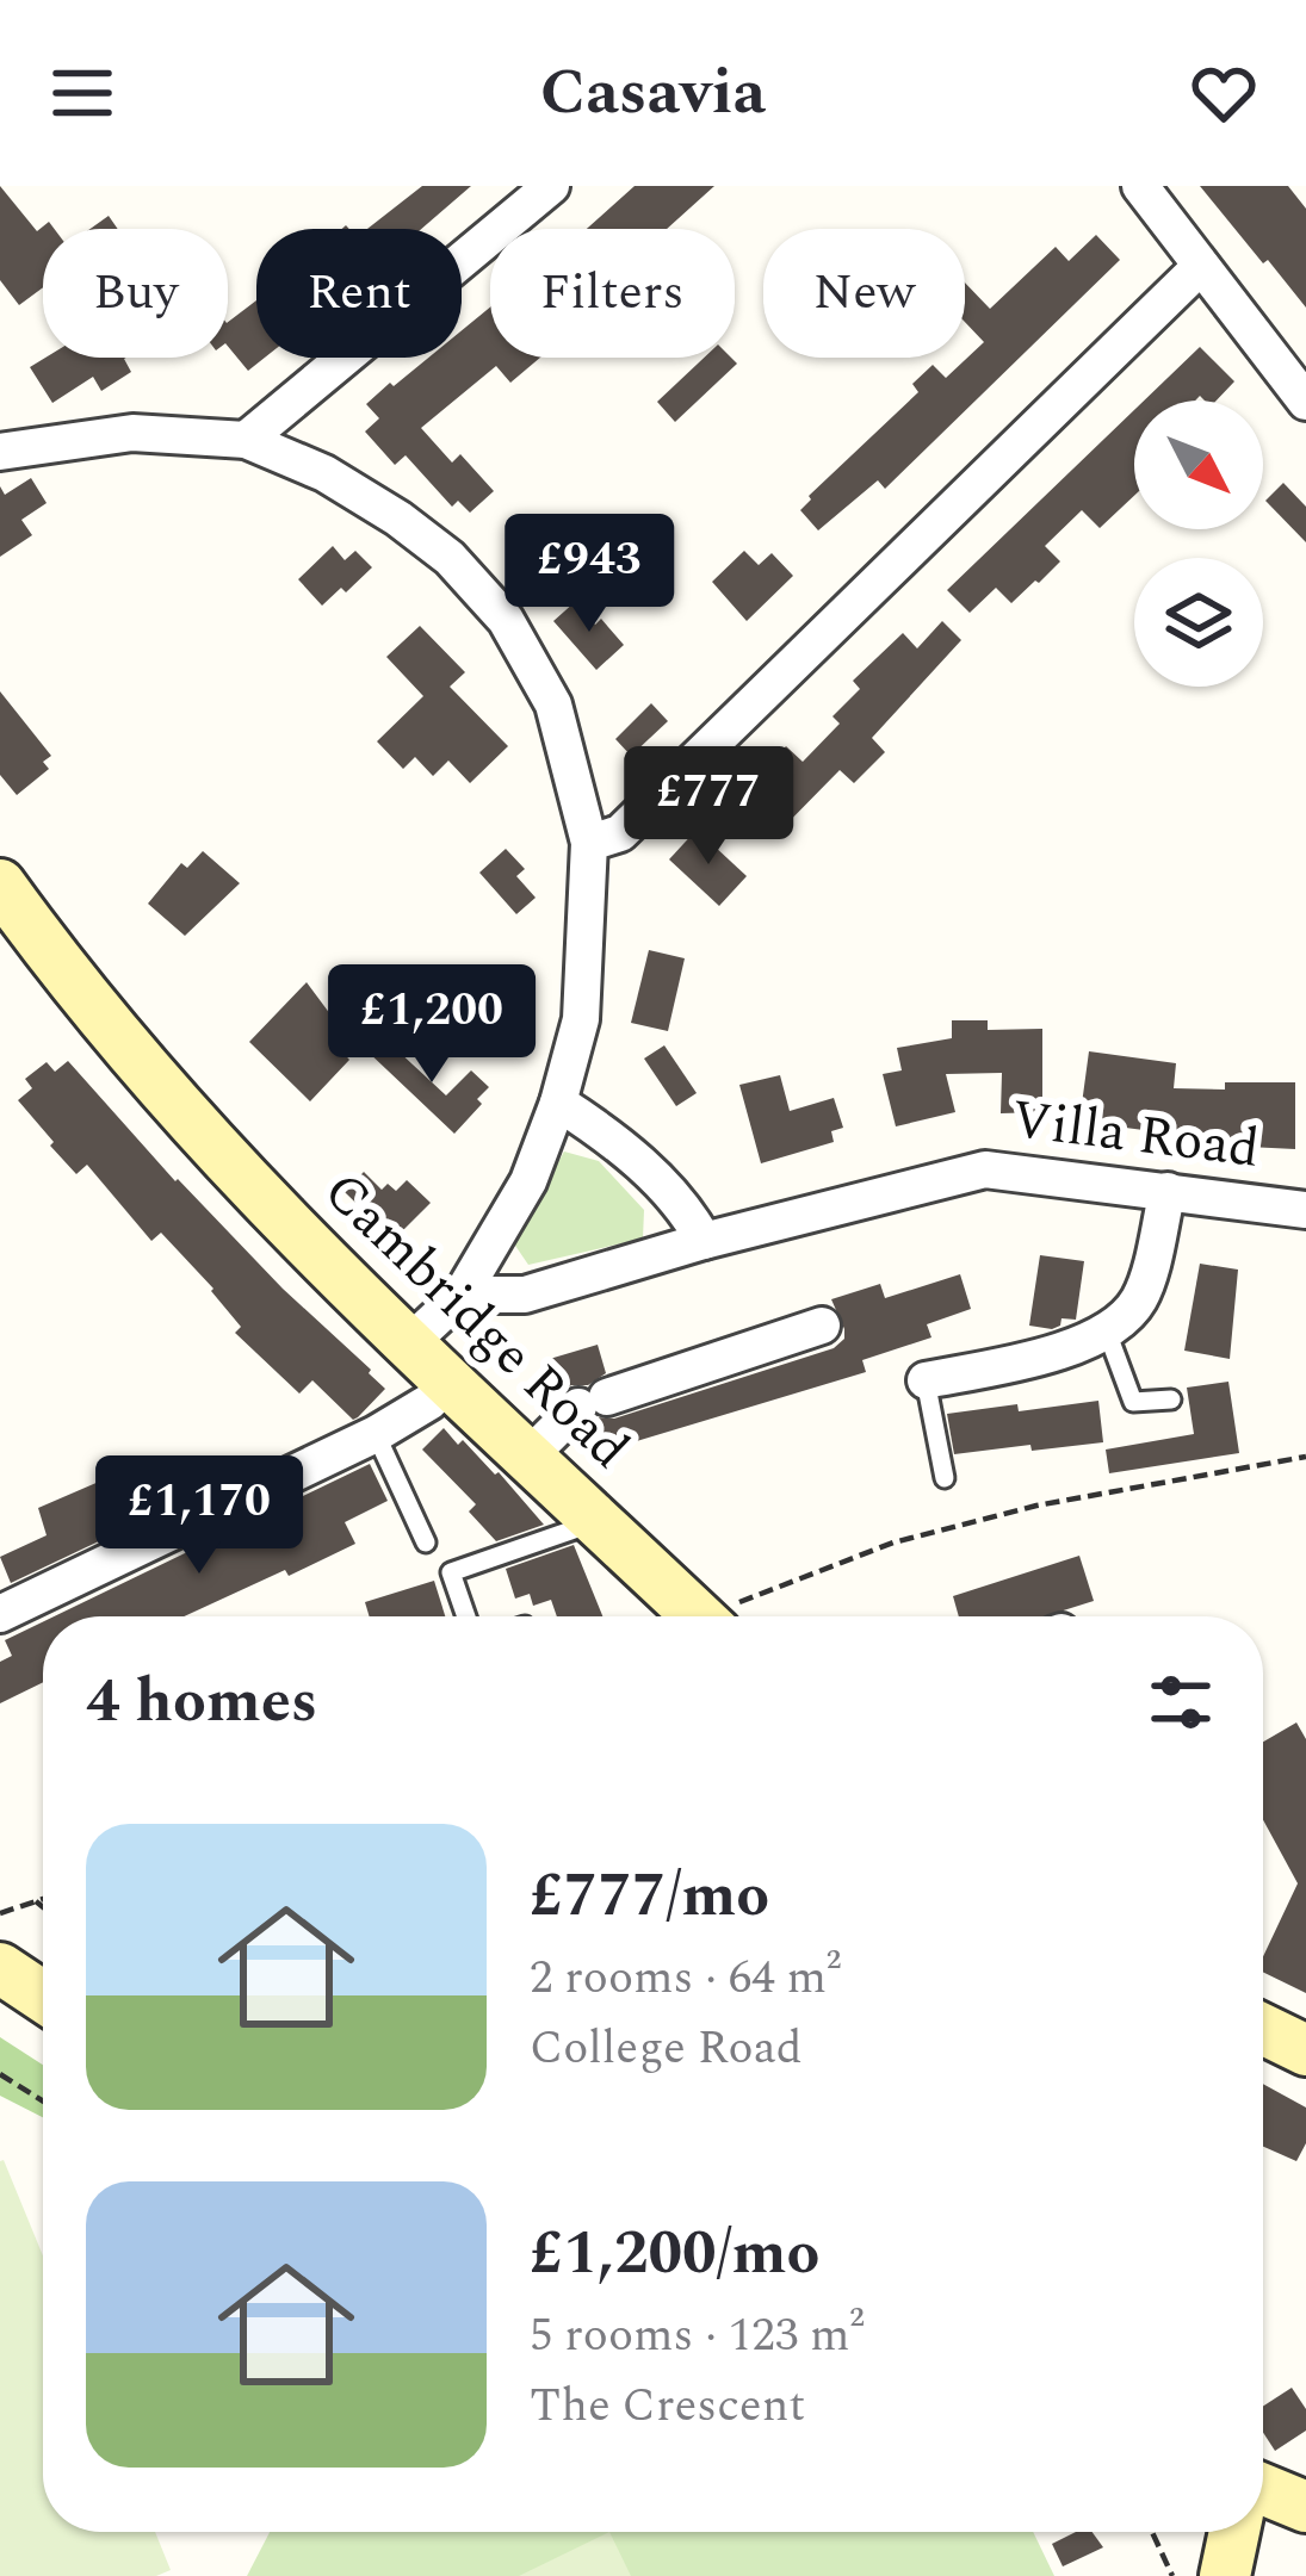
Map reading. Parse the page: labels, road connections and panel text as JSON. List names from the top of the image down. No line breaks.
{"streets":{"street":["Villa Road","Cambridge Road"]},"north":"bottom right","page":{"header":"Casavia","chip":["Buy","Rent","Filters","New"],"price":["£943","£777","£1,200","£1,170"],"heading":"4 homes","list":[{"name":"£777/mo","note":"2 rooms · 64 m² · College Road"},{"name":"£1,200/mo","note":"5 rooms · 123 m² · The Crescent"}]}}
